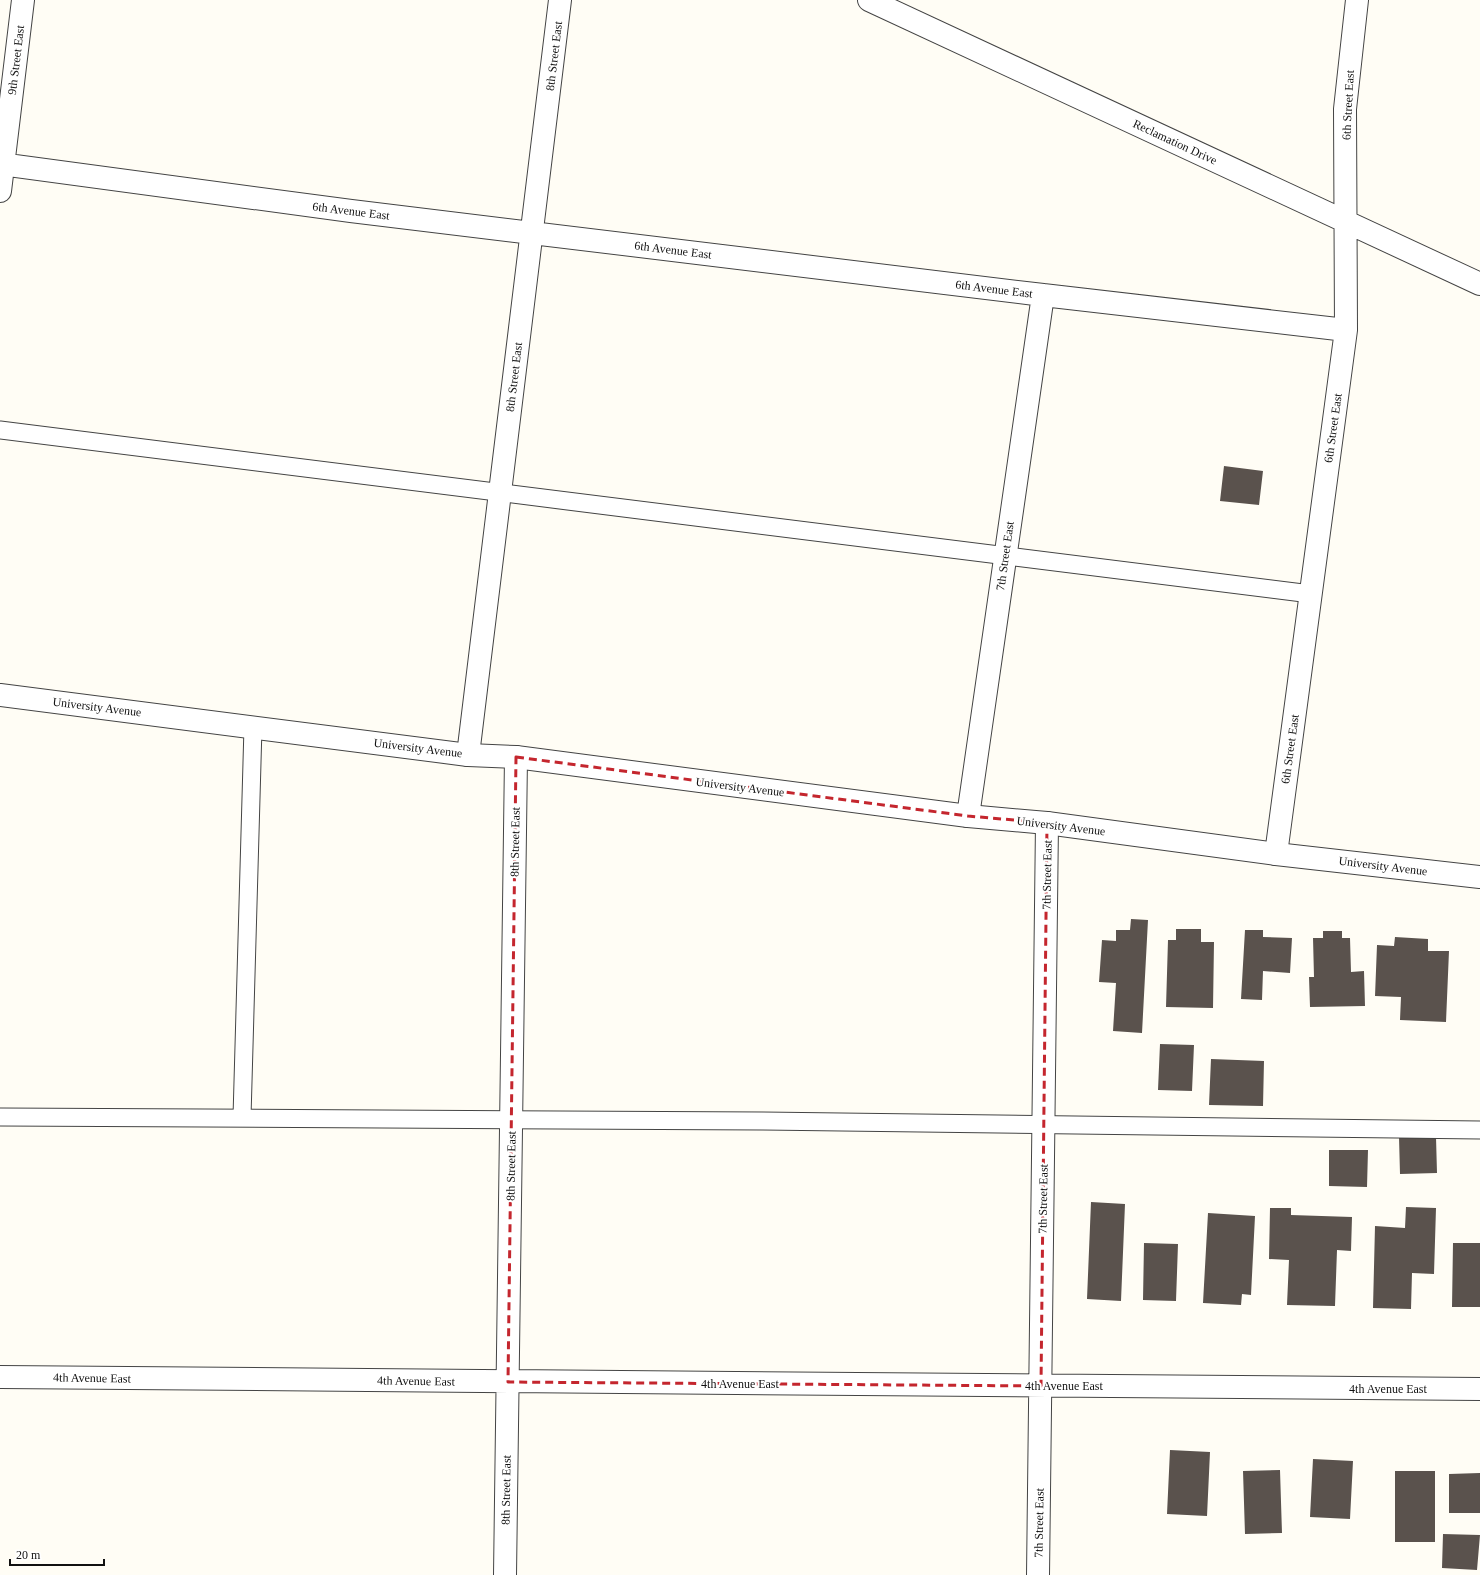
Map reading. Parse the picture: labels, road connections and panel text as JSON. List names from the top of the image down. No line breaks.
{"streets":{"street":["8th Street East","9th Street East","6th Street East","Reclamation Drive","6th Avenue East","7th Street East","University Avenue","4th Avenue East"]},"crossings":[["8th Street East","6th Avenue East"],["8th Street East","University Avenue"],["8th Street East","4th Avenue East"],["9th Street East","6th Avenue East"],["6th Street East","Reclamation Drive"],["6th Street East","6th Avenue East"],["6th Street East","University Avenue"],["6th Avenue East","7th Street East"],["7th Street East","University Avenue"],["7th Street East","4th Avenue East"]],"scale_bar":"20 m"}
